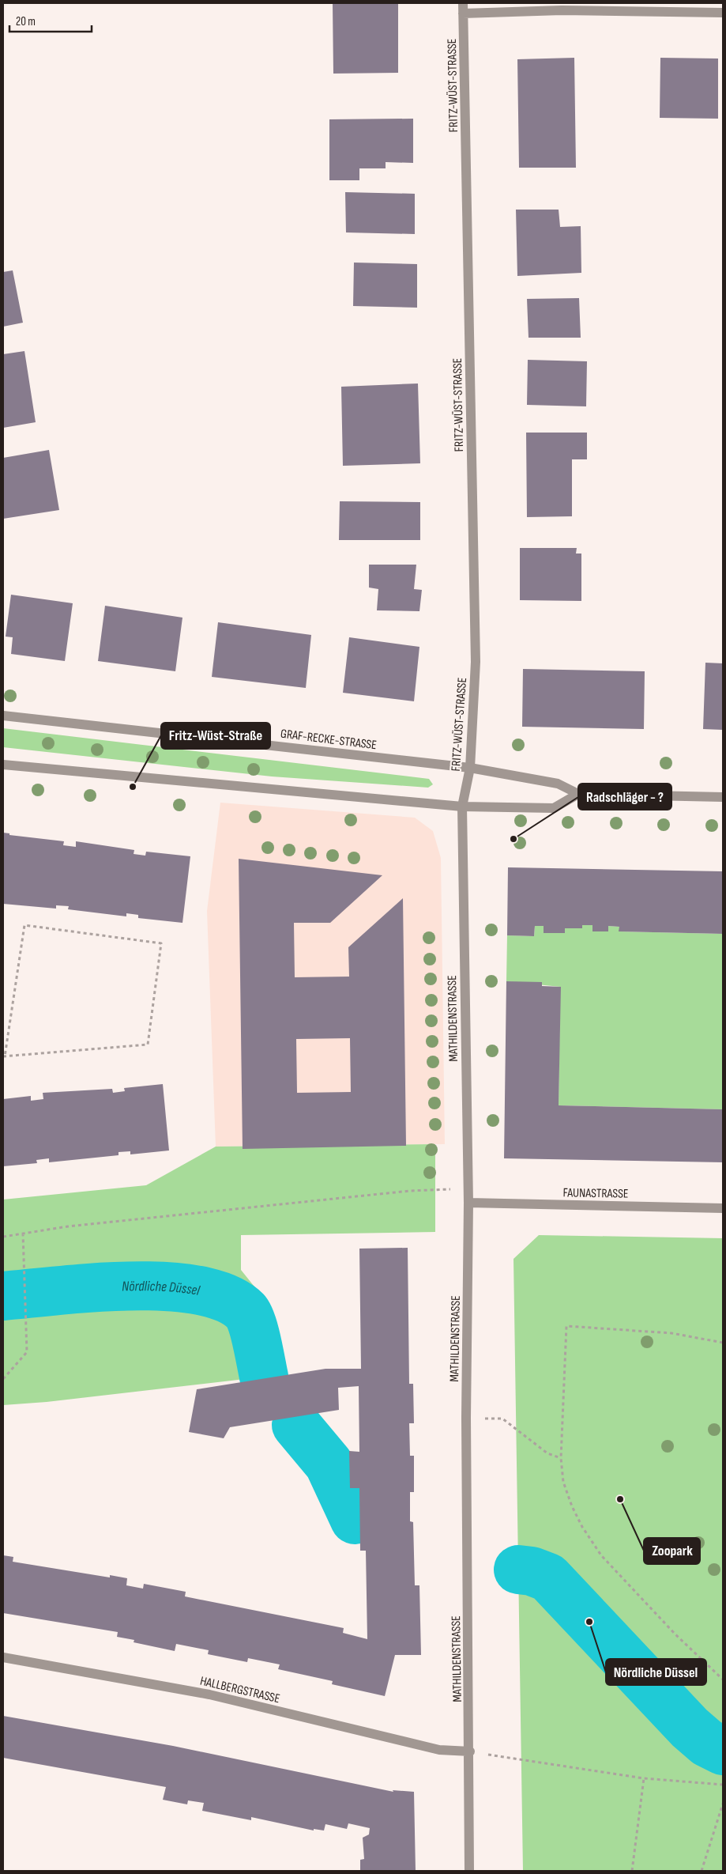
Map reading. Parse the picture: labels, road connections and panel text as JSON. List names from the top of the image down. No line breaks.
{"streets":{"street":["FRITZ-WÜST-STRASSE","GRAF-RECKE-STRASSE","MATHILDENSTRASSE","FAUNASTRASSE","HALLBERGSTRASSE"]},"crossings":[["FRITZ-WÜST-STRASSE","GRAF-RECKE-STRASSE"],["FRITZ-WÜST-STRASSE","MATHILDENSTRASSE"],["MATHILDENSTRASSE","FAUNASTRASSE"],["MATHILDENSTRASSE","HALLBERGSTRASSE"]],"water":["Nördliche Düssel"],"places":["Fritz-Wüst-Straße","Radschläger - ?","Zoopark","Nördliche Düssel"],"scale_bar":"20 m"}
